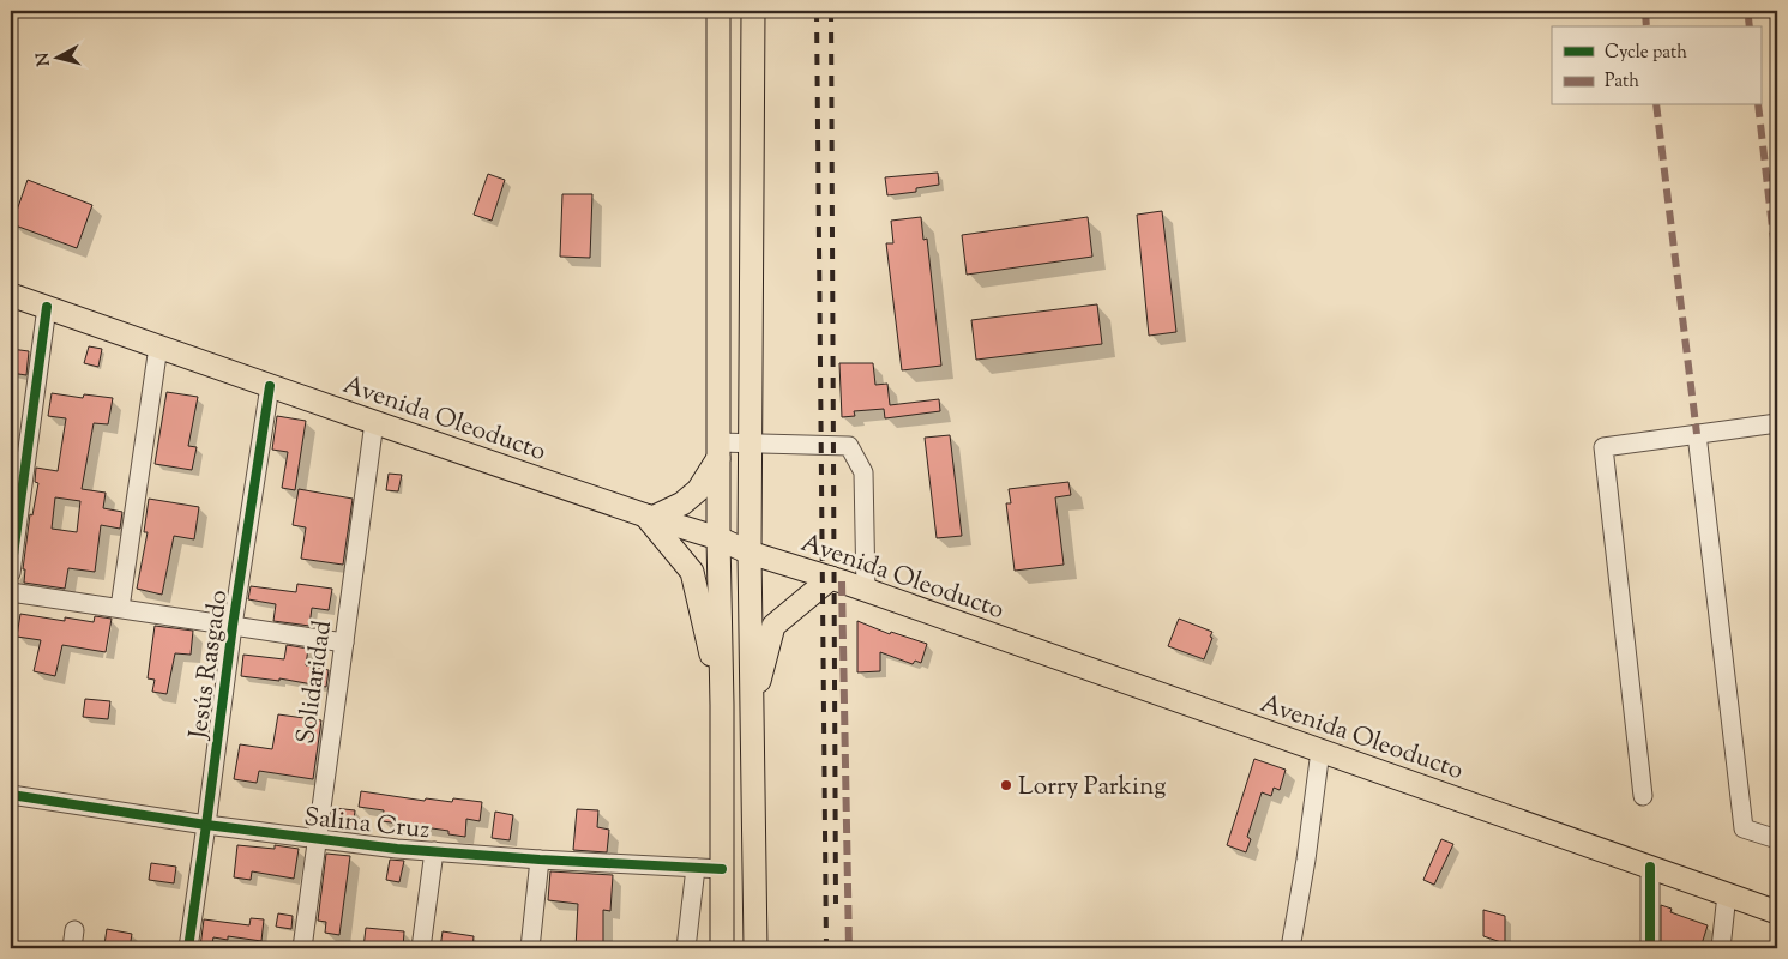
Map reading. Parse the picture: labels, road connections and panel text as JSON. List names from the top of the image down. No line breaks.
{"streets":{"main road":["Avenida Oleoducto"],"street":["Jesús Rasgado","Solidaridad","Salina Cruz"]},"crossings":[["Avenida Oleoducto","Jesús Rasgado"],["Avenida Oleoducto","Solidaridad"],["Jesús Rasgado","Salina Cruz"],["Solidaridad","Salina Cruz"]],"places":["Lorry Parking"],"legend":["Cycle path","Path"],"north":"left"}
